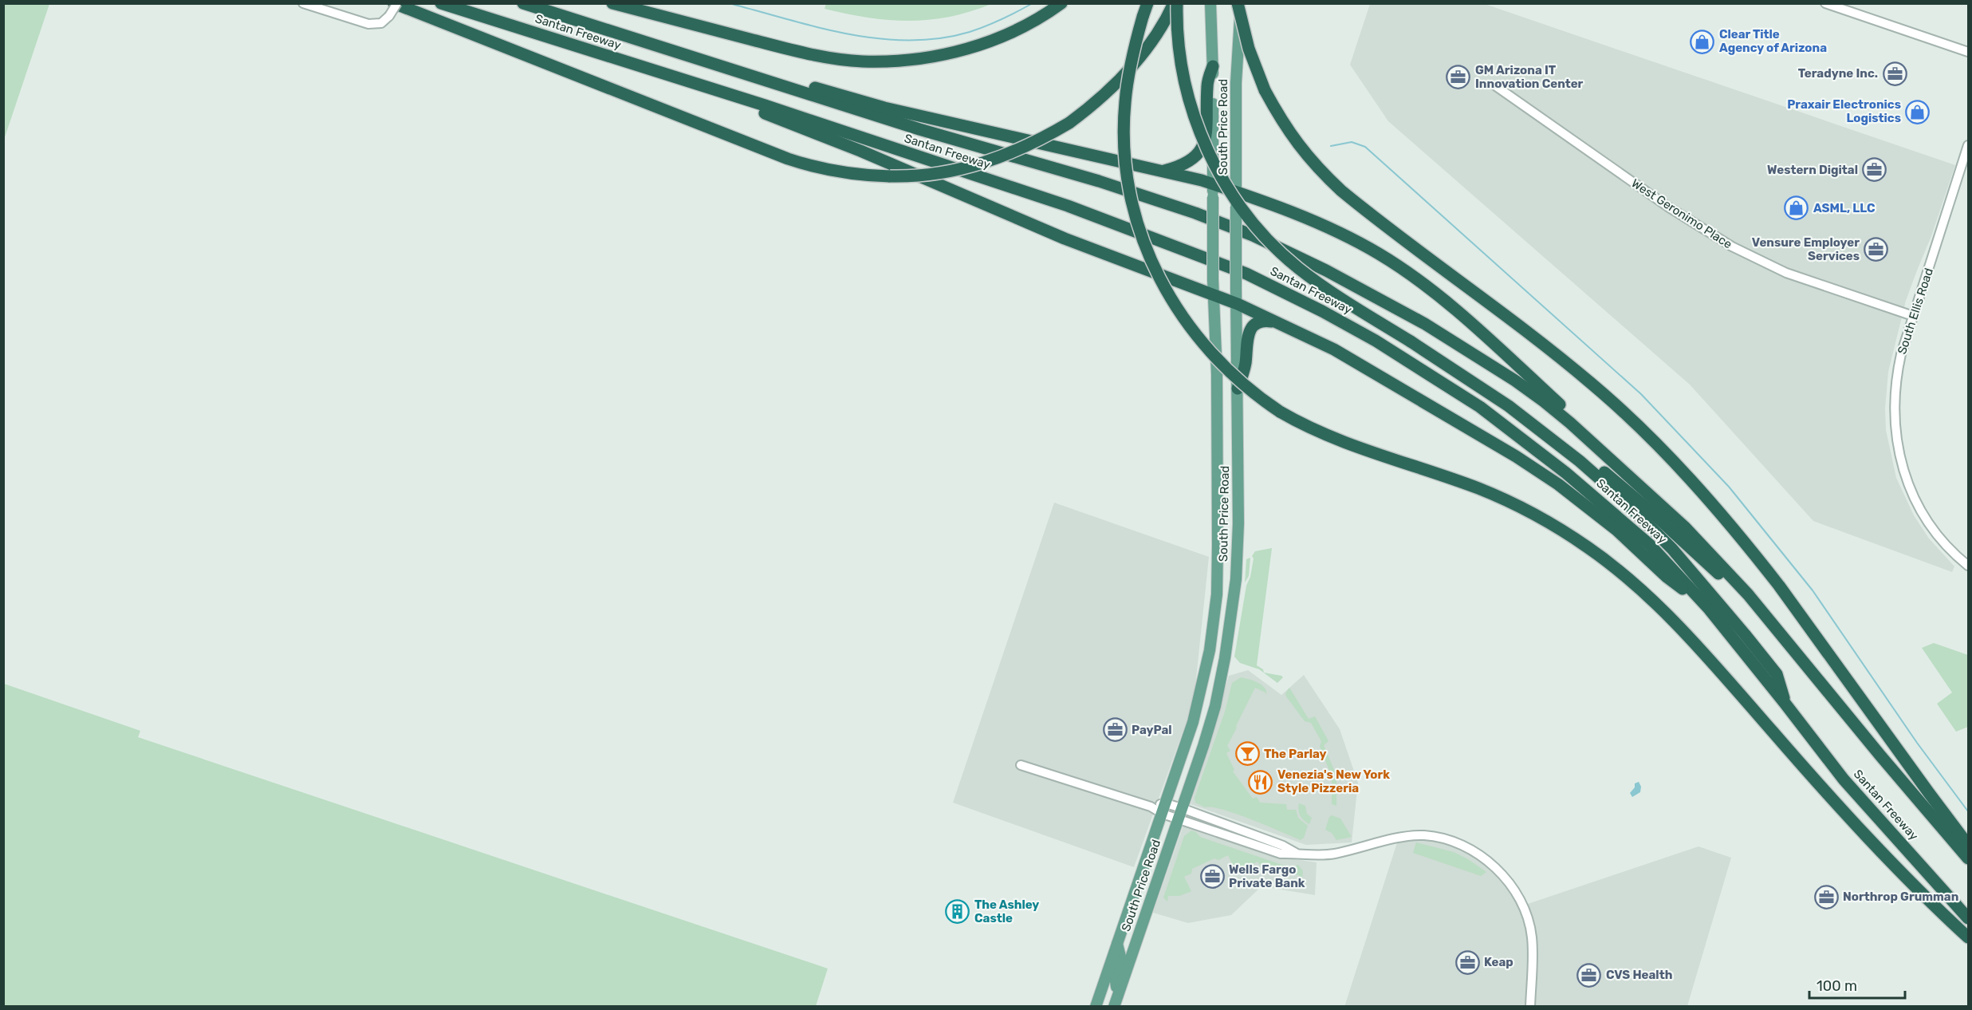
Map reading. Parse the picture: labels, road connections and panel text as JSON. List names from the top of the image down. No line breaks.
{"streets":{"highway":["Santan Freeway"],"main road":["South Price Road"],"street":["West Geronimo Place","South Ellis Road"]},"crossings":[["West Geronimo Place","South Ellis Road"]],"places":{"shop":["Clear Title Agency of Arizona","Praxair Electronics Logistics","ASML, LLC"],"office":["Teradyne Inc.","GM Arizona IT Innovation Center","Western Digital","Vensure Employer Services","PayPal","Wells Fargo Private Bank","Northrop Grumman","Keap","CVS Health"],"bar":["The Parlay"],"restaurant":["Venezia's New York Style Pizzeria"],"building":["The Ashley Castle"]},"scale_bar":"100 m"}
